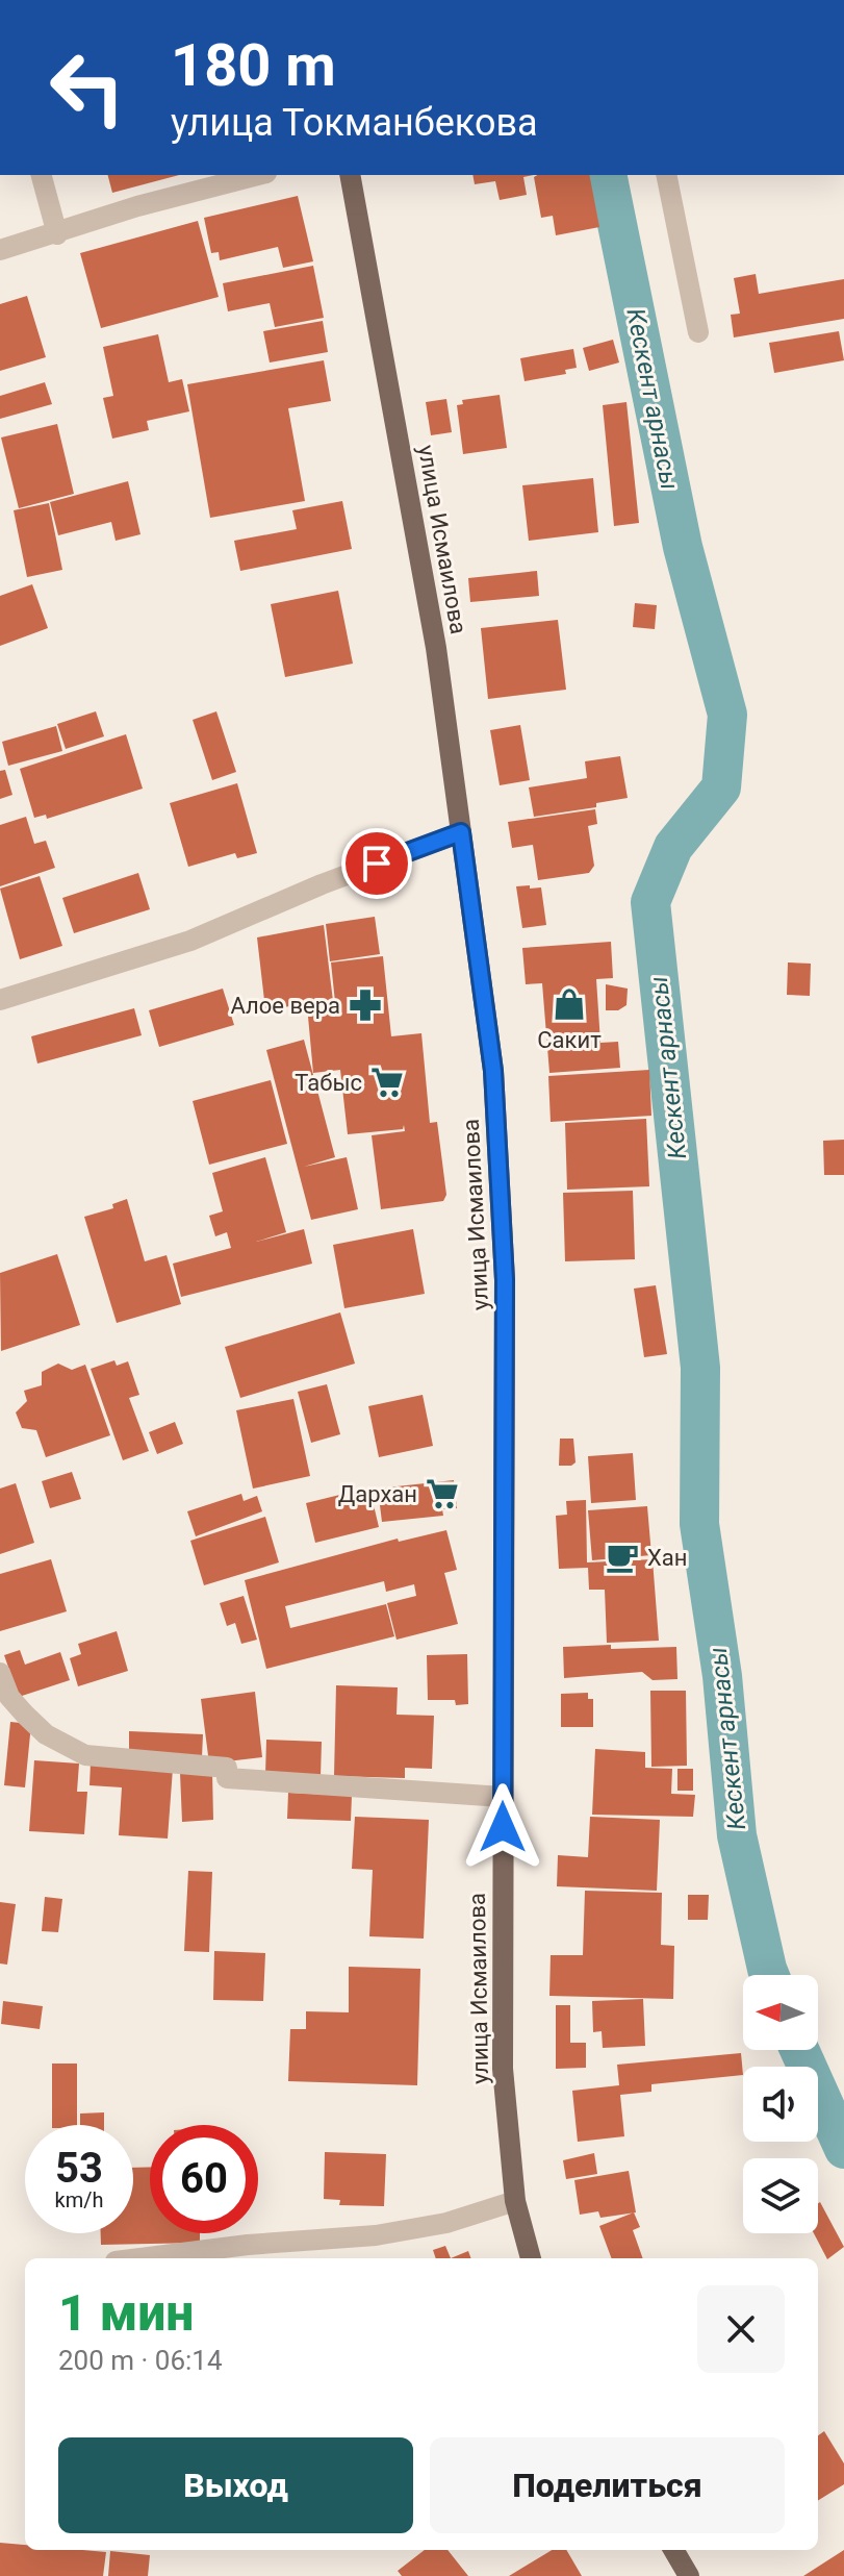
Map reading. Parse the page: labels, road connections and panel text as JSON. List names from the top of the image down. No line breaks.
{"streets":{"main road":["улица Исмаилова"]},"water":["Кескент арнасы"],"places":{"shop":["Сакит"],"pharmacy":["Алое вера"],"supermarket":["Табыс","Дархан"],"cafe":["Хан"]},"north":"left","page":{"turn":["180 m","улица Токманбекова"],"speed":"53 km/h","limit":"60","heading":["1 мин","200 m · 06:14"],"buttons":["Выход","Поделиться"]}}
